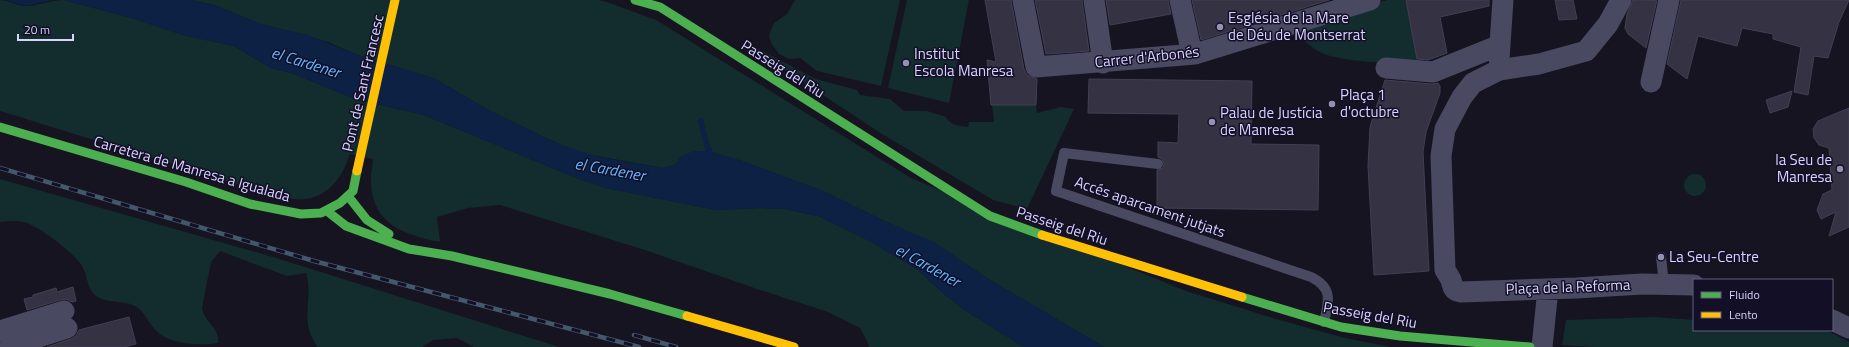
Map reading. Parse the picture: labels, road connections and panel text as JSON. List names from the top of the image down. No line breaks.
{"streets":{"street":["Carrer d'Arbonés","Passeig del Riu","Pont de Sant Francesc","Carretera de Manresa a Igualada","Plaça de la Reforma"],"lane":["Accés aparcament jutjats"]},"crossings":[["Passeig del Riu","Accés aparcament jutjats"],["Pont de Sant Francesc","Carretera de Manresa a Igualada"]],"water":["el Cardener"],"places":["Església de la Mare de Déu de Montserrat","Institut Escola Manresa","Plaça 1 d'octubre","Palau de Justícia de Manresa","la Seu de Manresa","La Seu-Centre"],"legend":["Fluido","Lento"],"scale_bar":"20 m"}
